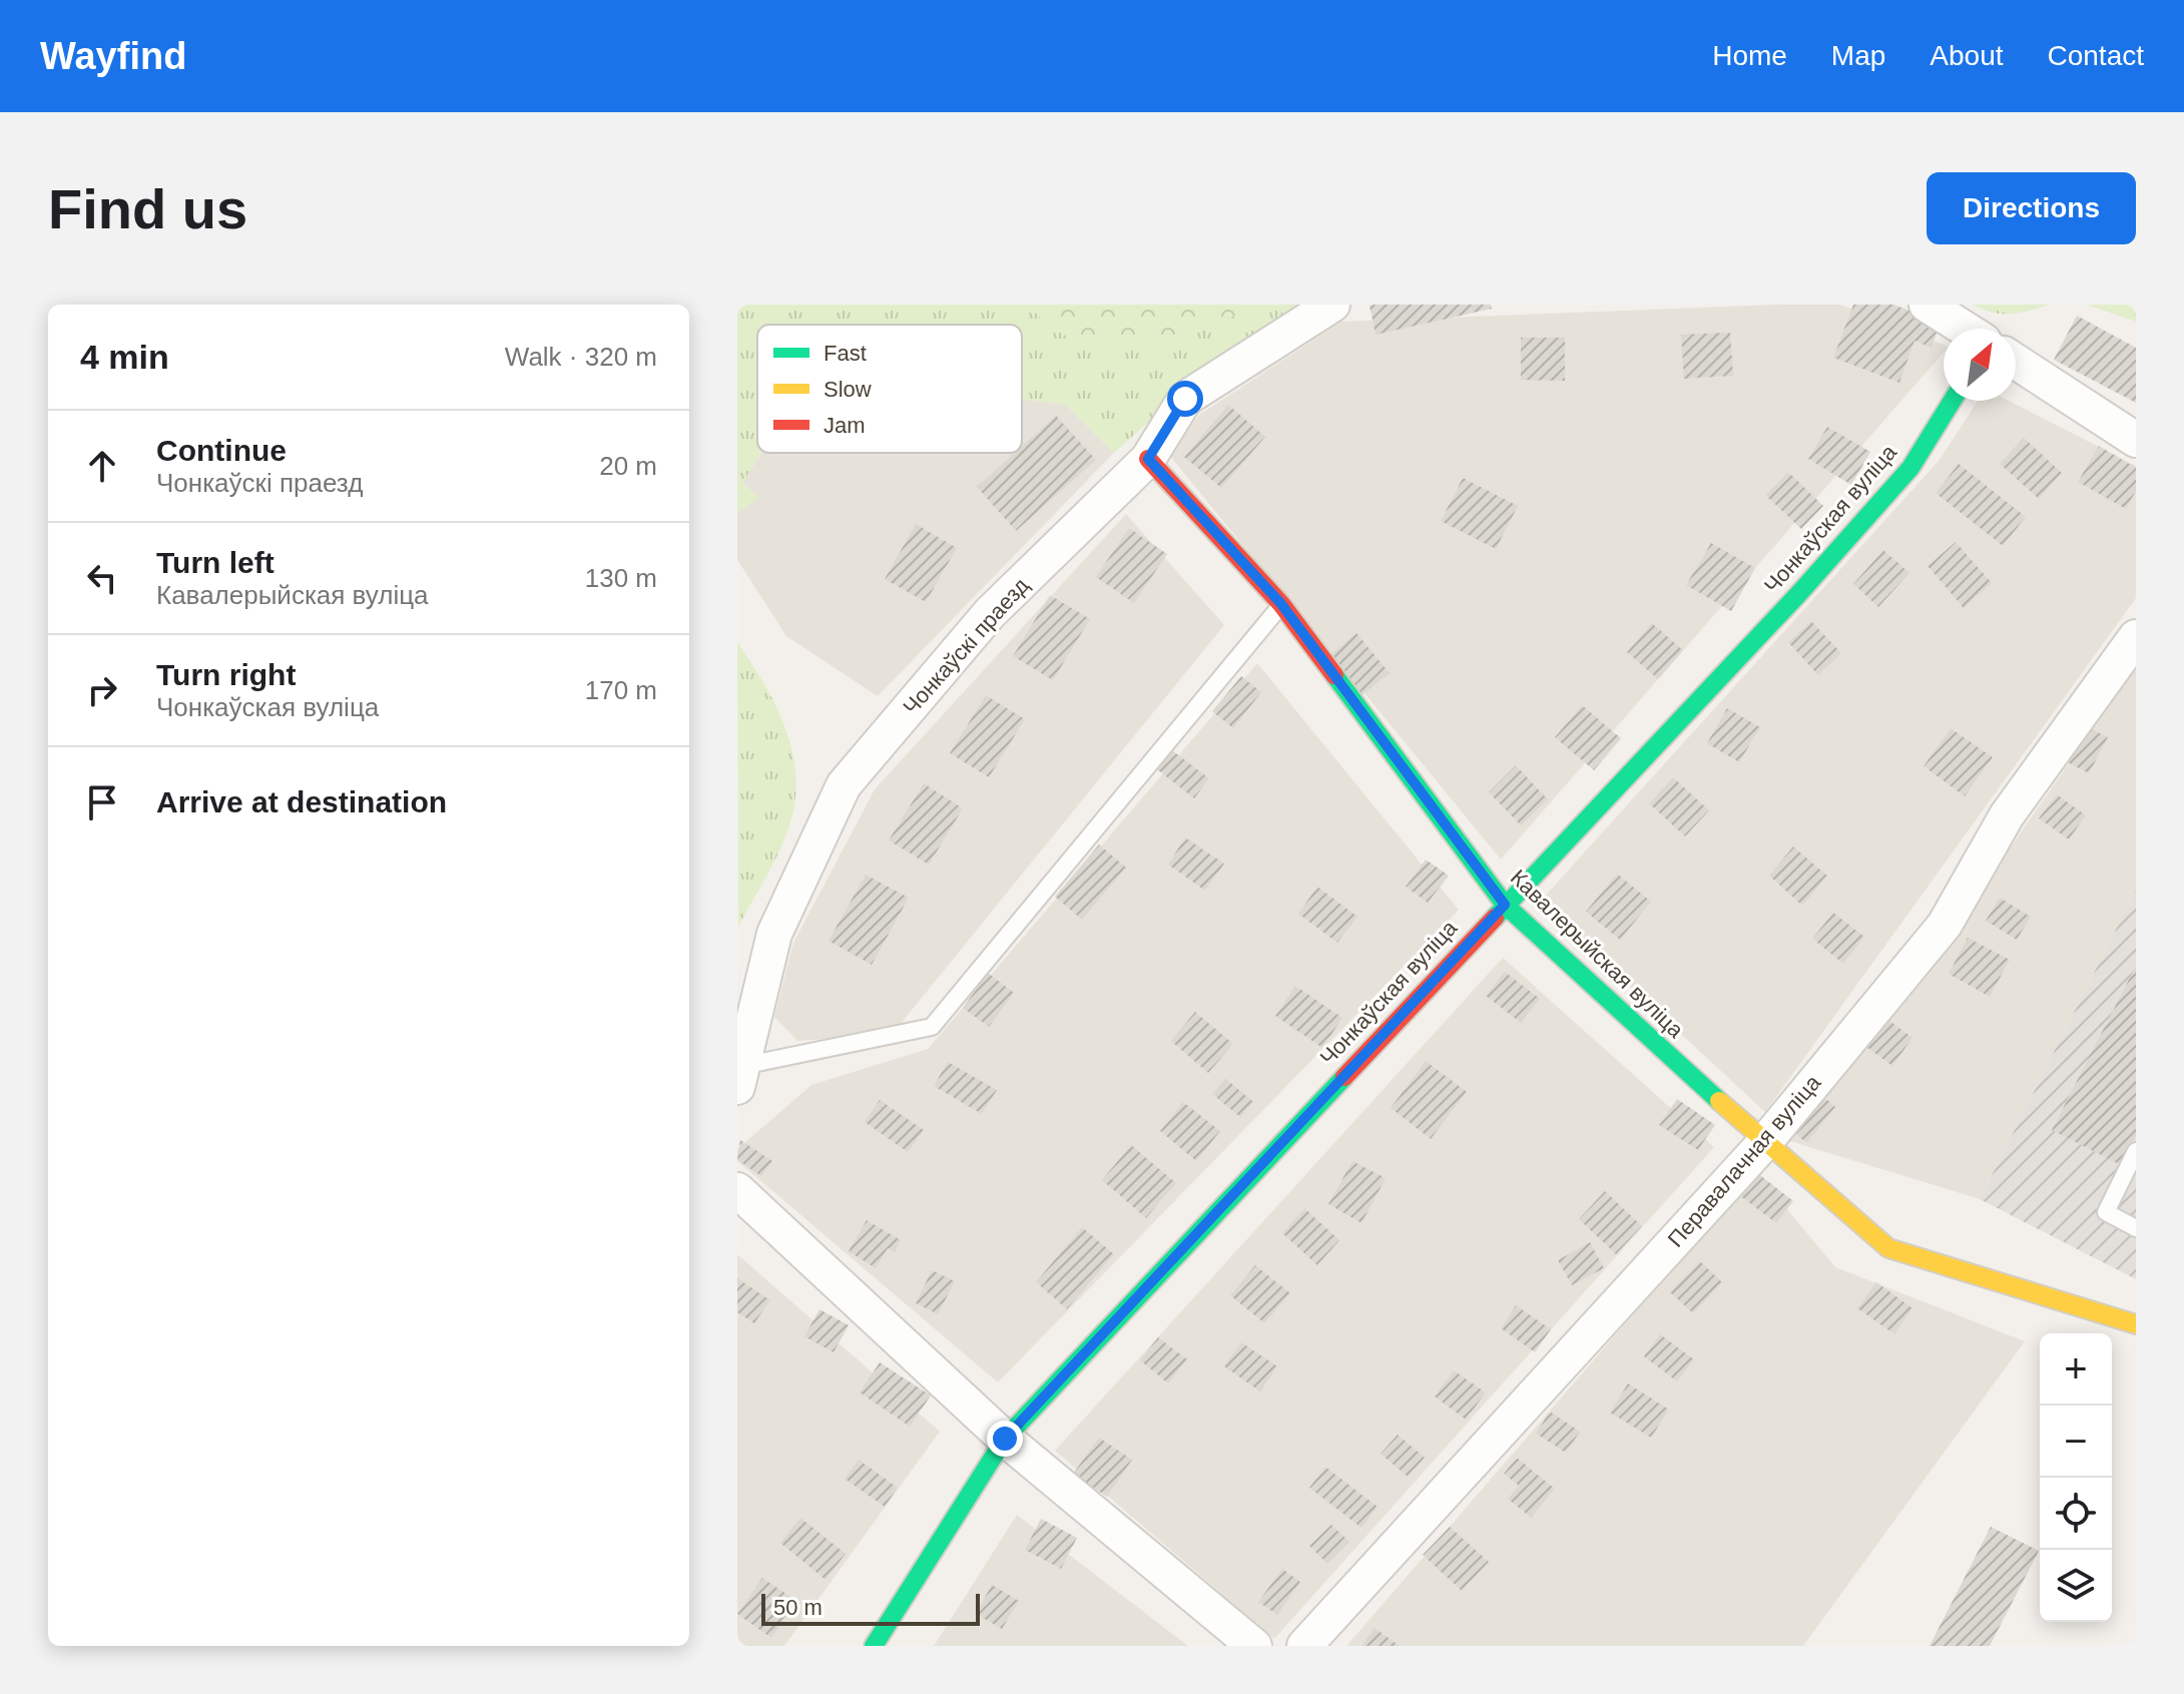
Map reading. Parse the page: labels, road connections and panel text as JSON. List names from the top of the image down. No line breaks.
{"streets":{"street":["Чонкаўская вуліца","Чонкаўскі праезд","Кавалерыйская вуліца","Перавалачная вуліца"]},"crossings":[["Чонкаўская вуліца","Кавалерыйская вуліца"],["Чонкаўскі праезд","Кавалерыйская вуліца"],["Кавалерыйская вуліца","Перавалачная вуліца"]],"legend":["Fast","Slow","Jam"],"scale_bar":"50 m","north":"top right","page":{"header":"Wayfind","nav":["Home","Map","About","Contact"],"buttons":"Directions","title":"Find us","heading":["4 min","Walk · 320 m"],"list":[["Continue","Чонкаўскі праезд","20 m"],["Turn left","Кавалерыйская вуліца","130 m"],["Turn right","Чонкаўская вуліца","170 m"],"Arrive at destination"],"map_buttons":["+","−"],"scale":"50 m"}}
